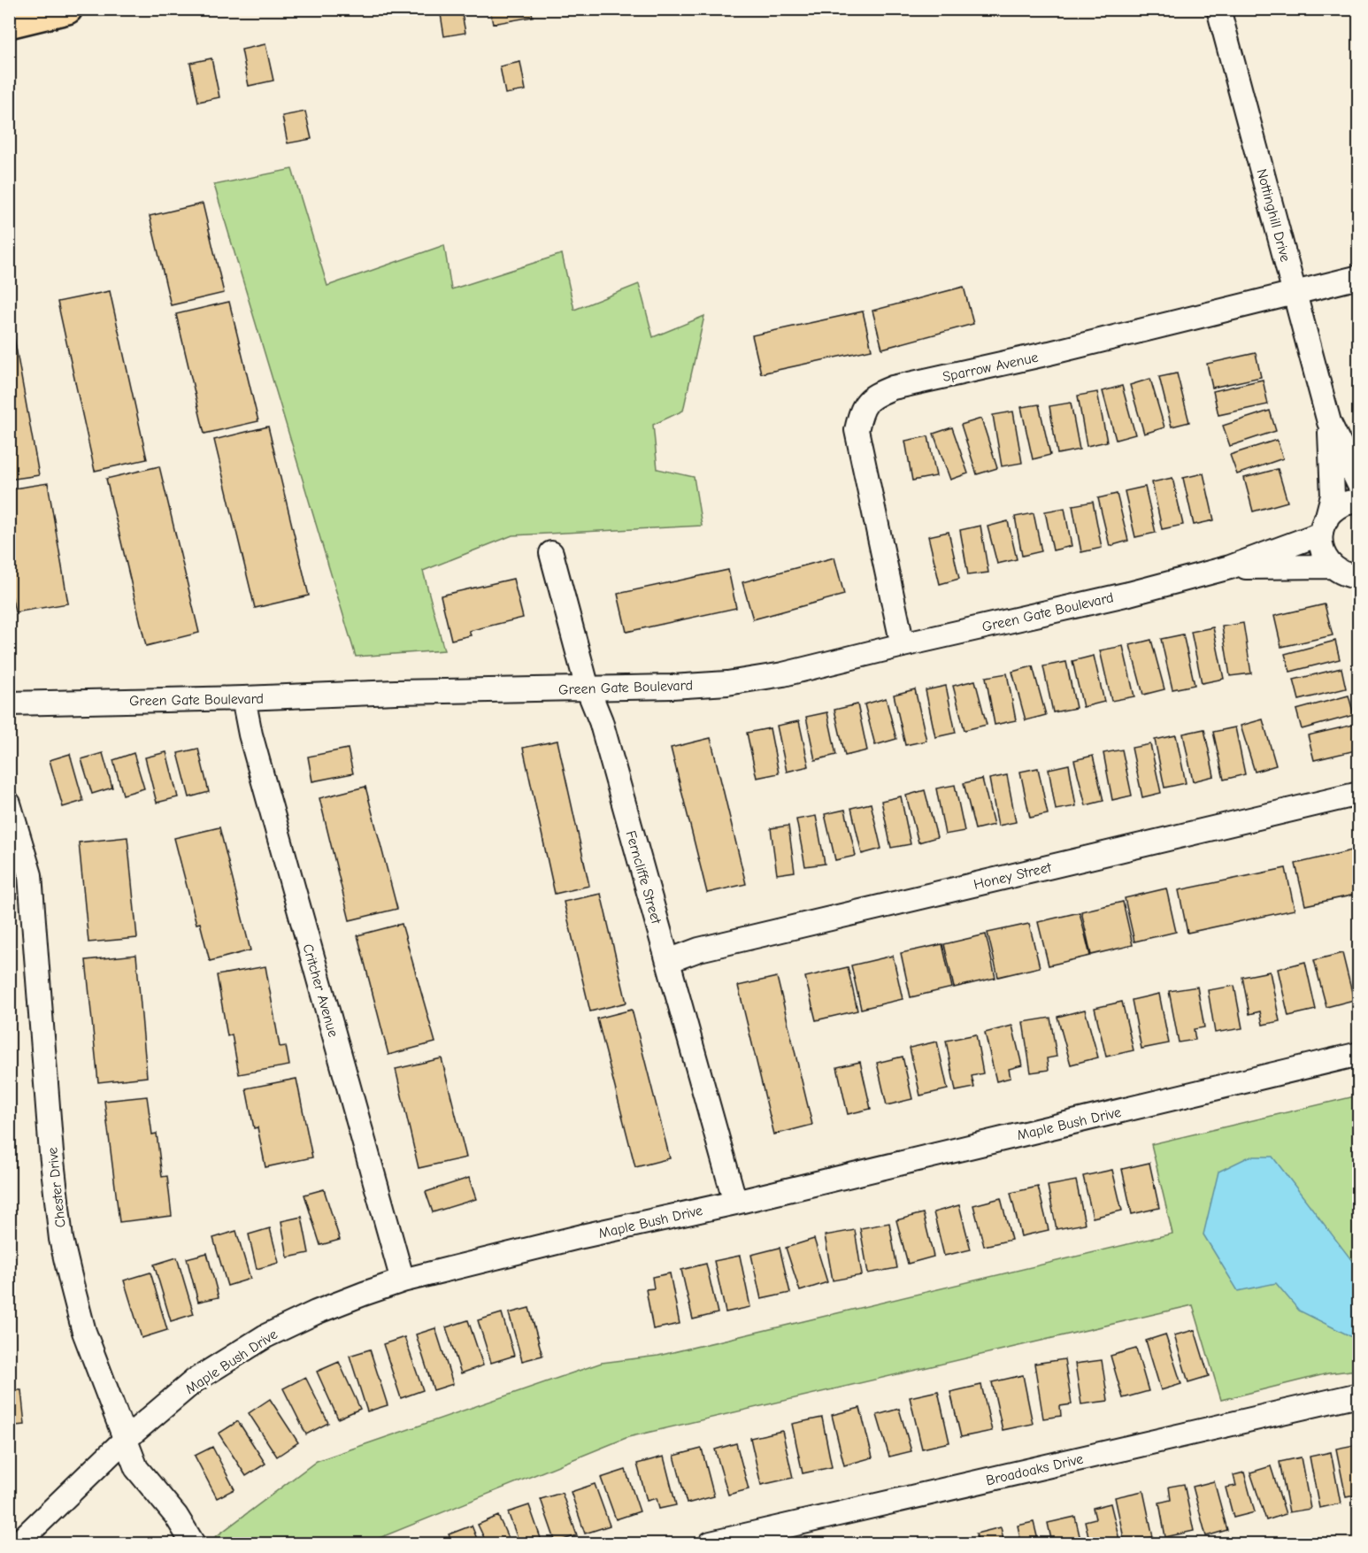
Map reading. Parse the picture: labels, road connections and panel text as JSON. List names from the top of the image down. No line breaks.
{"streets":{"street":["Nottinghill Drive","Sparrow Avenue","Green Gate Boulevard","Honey Street","Ferncliffe Street","Critcher Avenue","Maple Bush Drive","Chester Drive","Broadoaks Drive"]},"crossings":[["Nottinghill Drive","Sparrow Avenue"],["Nottinghill Drive","Green Gate Boulevard"],["Sparrow Avenue","Green Gate Boulevard"],["Green Gate Boulevard","Ferncliffe Street"],["Green Gate Boulevard","Critcher Avenue"],["Honey Street","Ferncliffe Street"],["Ferncliffe Street","Maple Bush Drive"],["Critcher Avenue","Maple Bush Drive"],["Maple Bush Drive","Chester Drive"]]}
